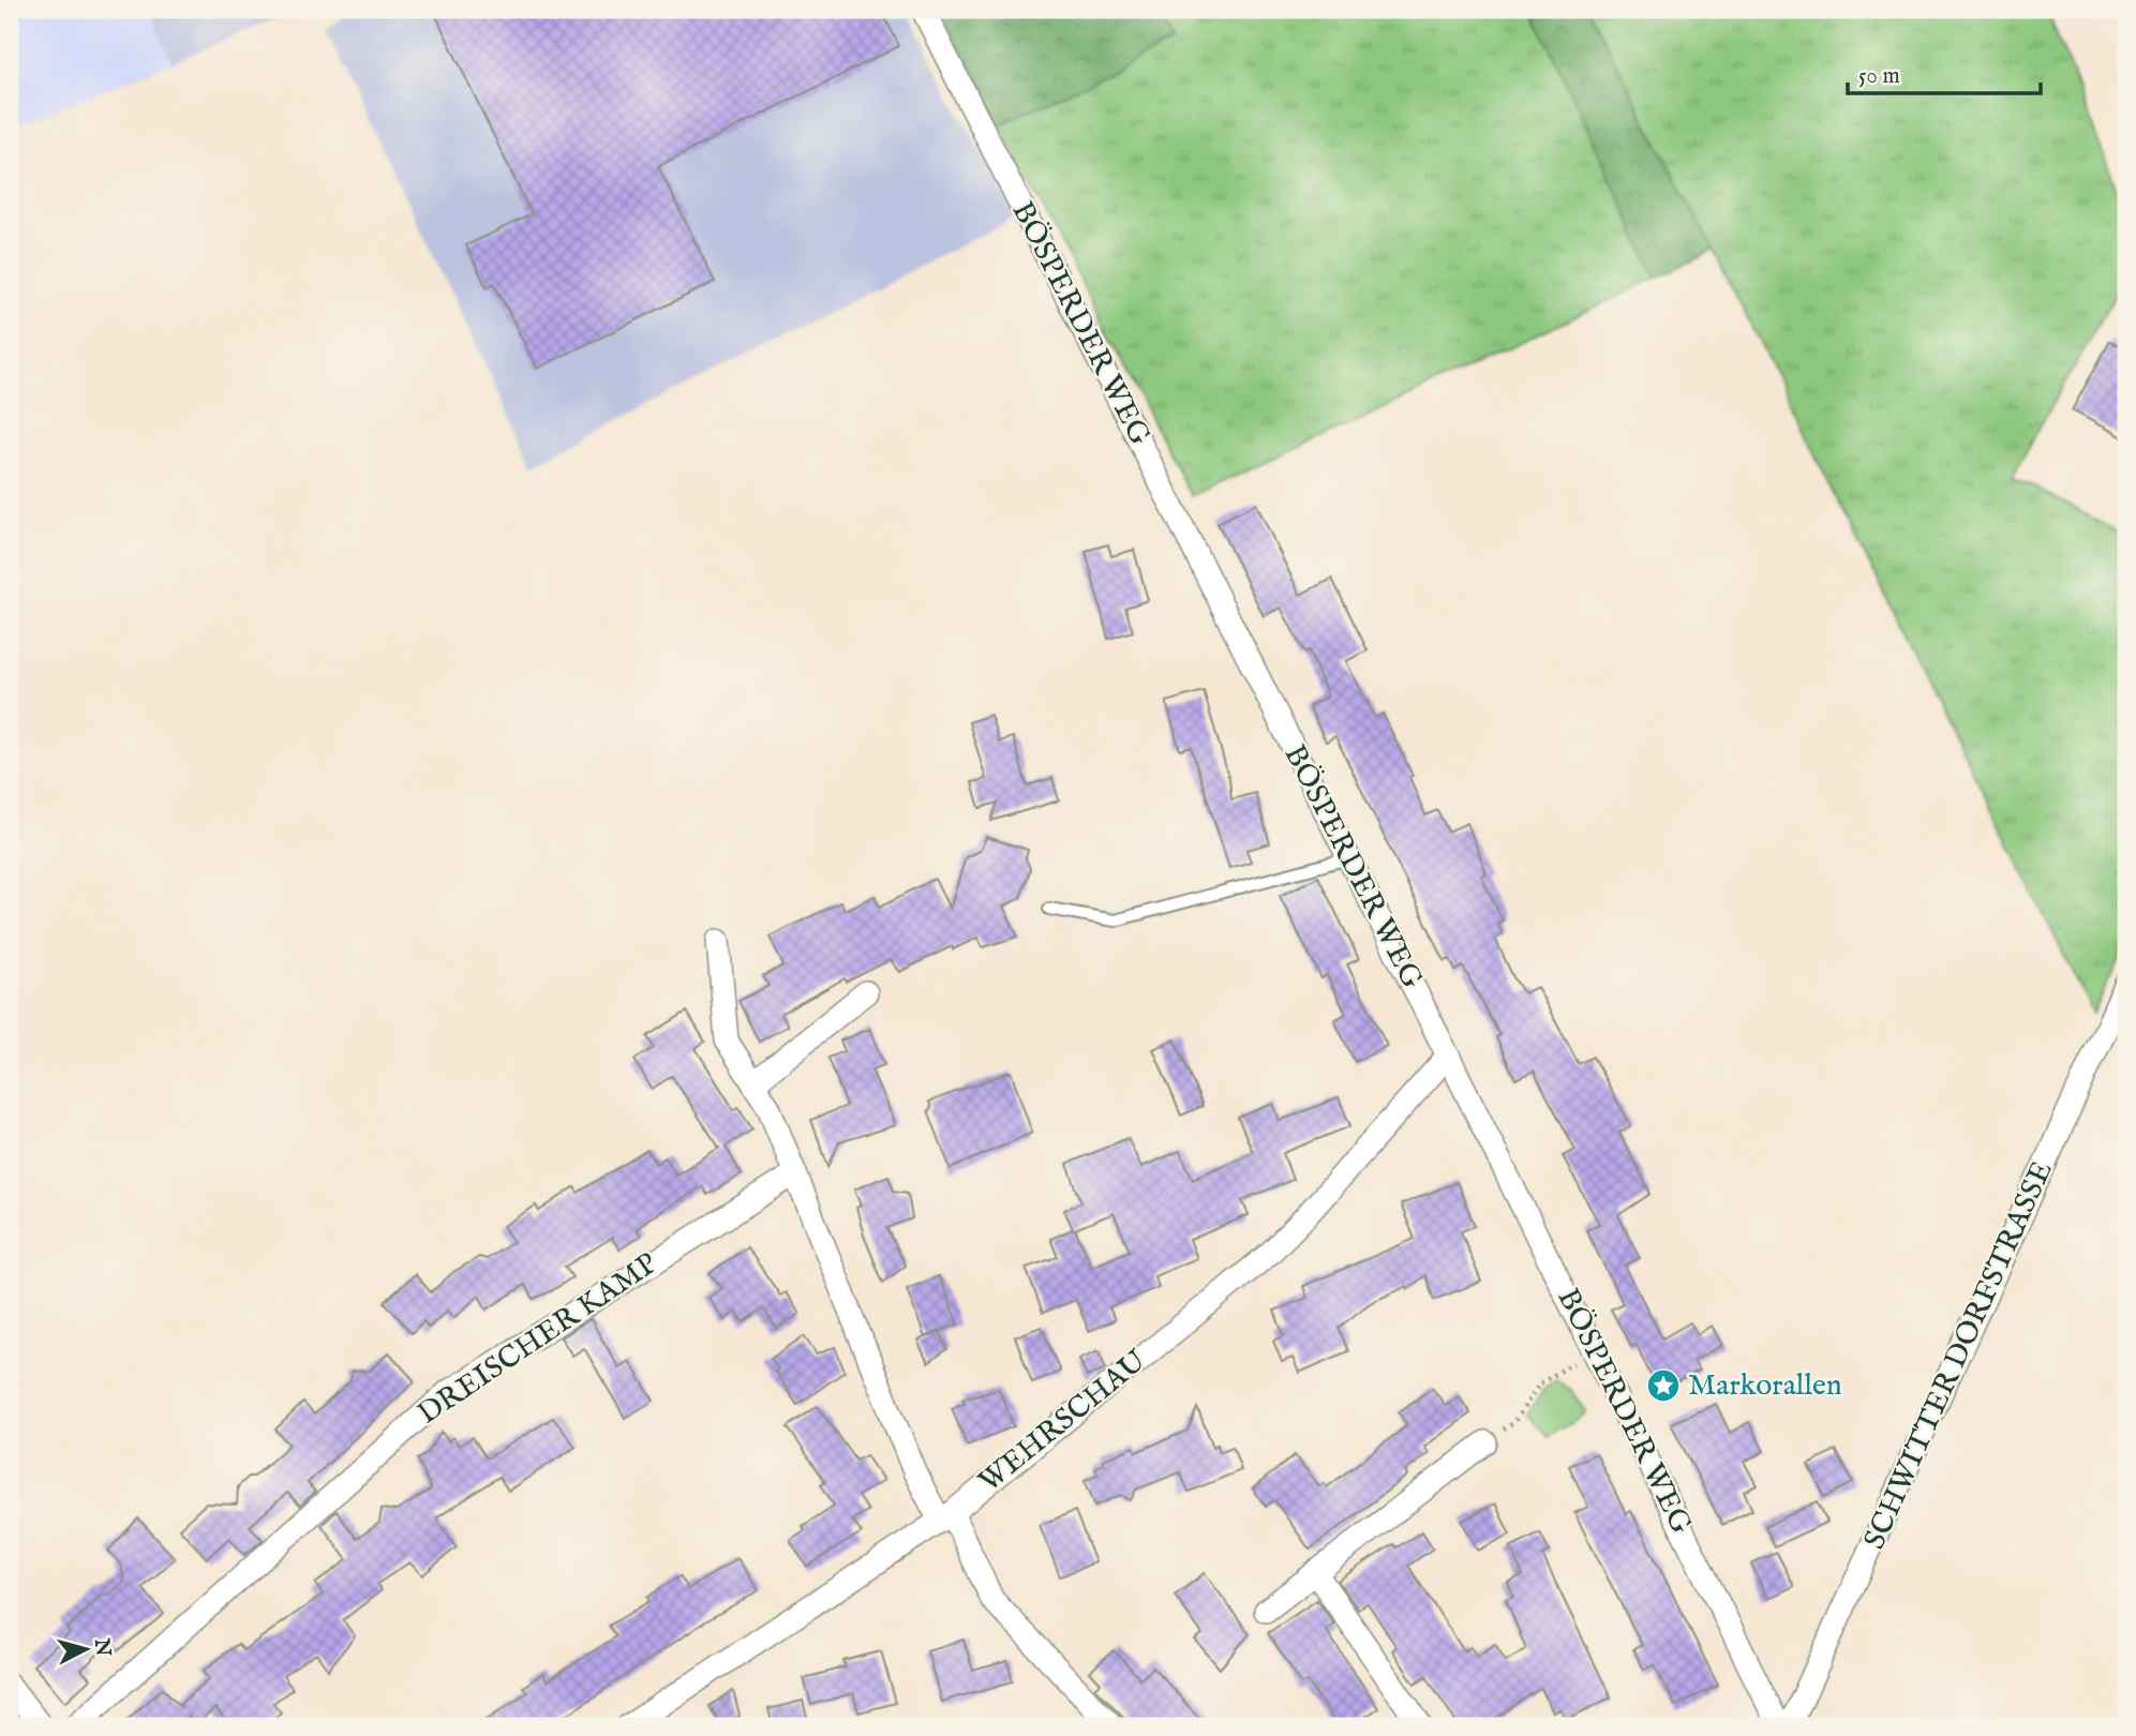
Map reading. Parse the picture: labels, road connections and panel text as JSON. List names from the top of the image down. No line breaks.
{"streets":{"street":["BÖSPERDER WEG","DREISCHER KAMP","SCHWITTER DORFSTRASSE","WEHRSCHAU"]},"crossings":[["BÖSPERDER WEG","WEHRSCHAU"]],"places":{"place":["Markorallen"]},"scale_bar":"50 m","north":"right"}
